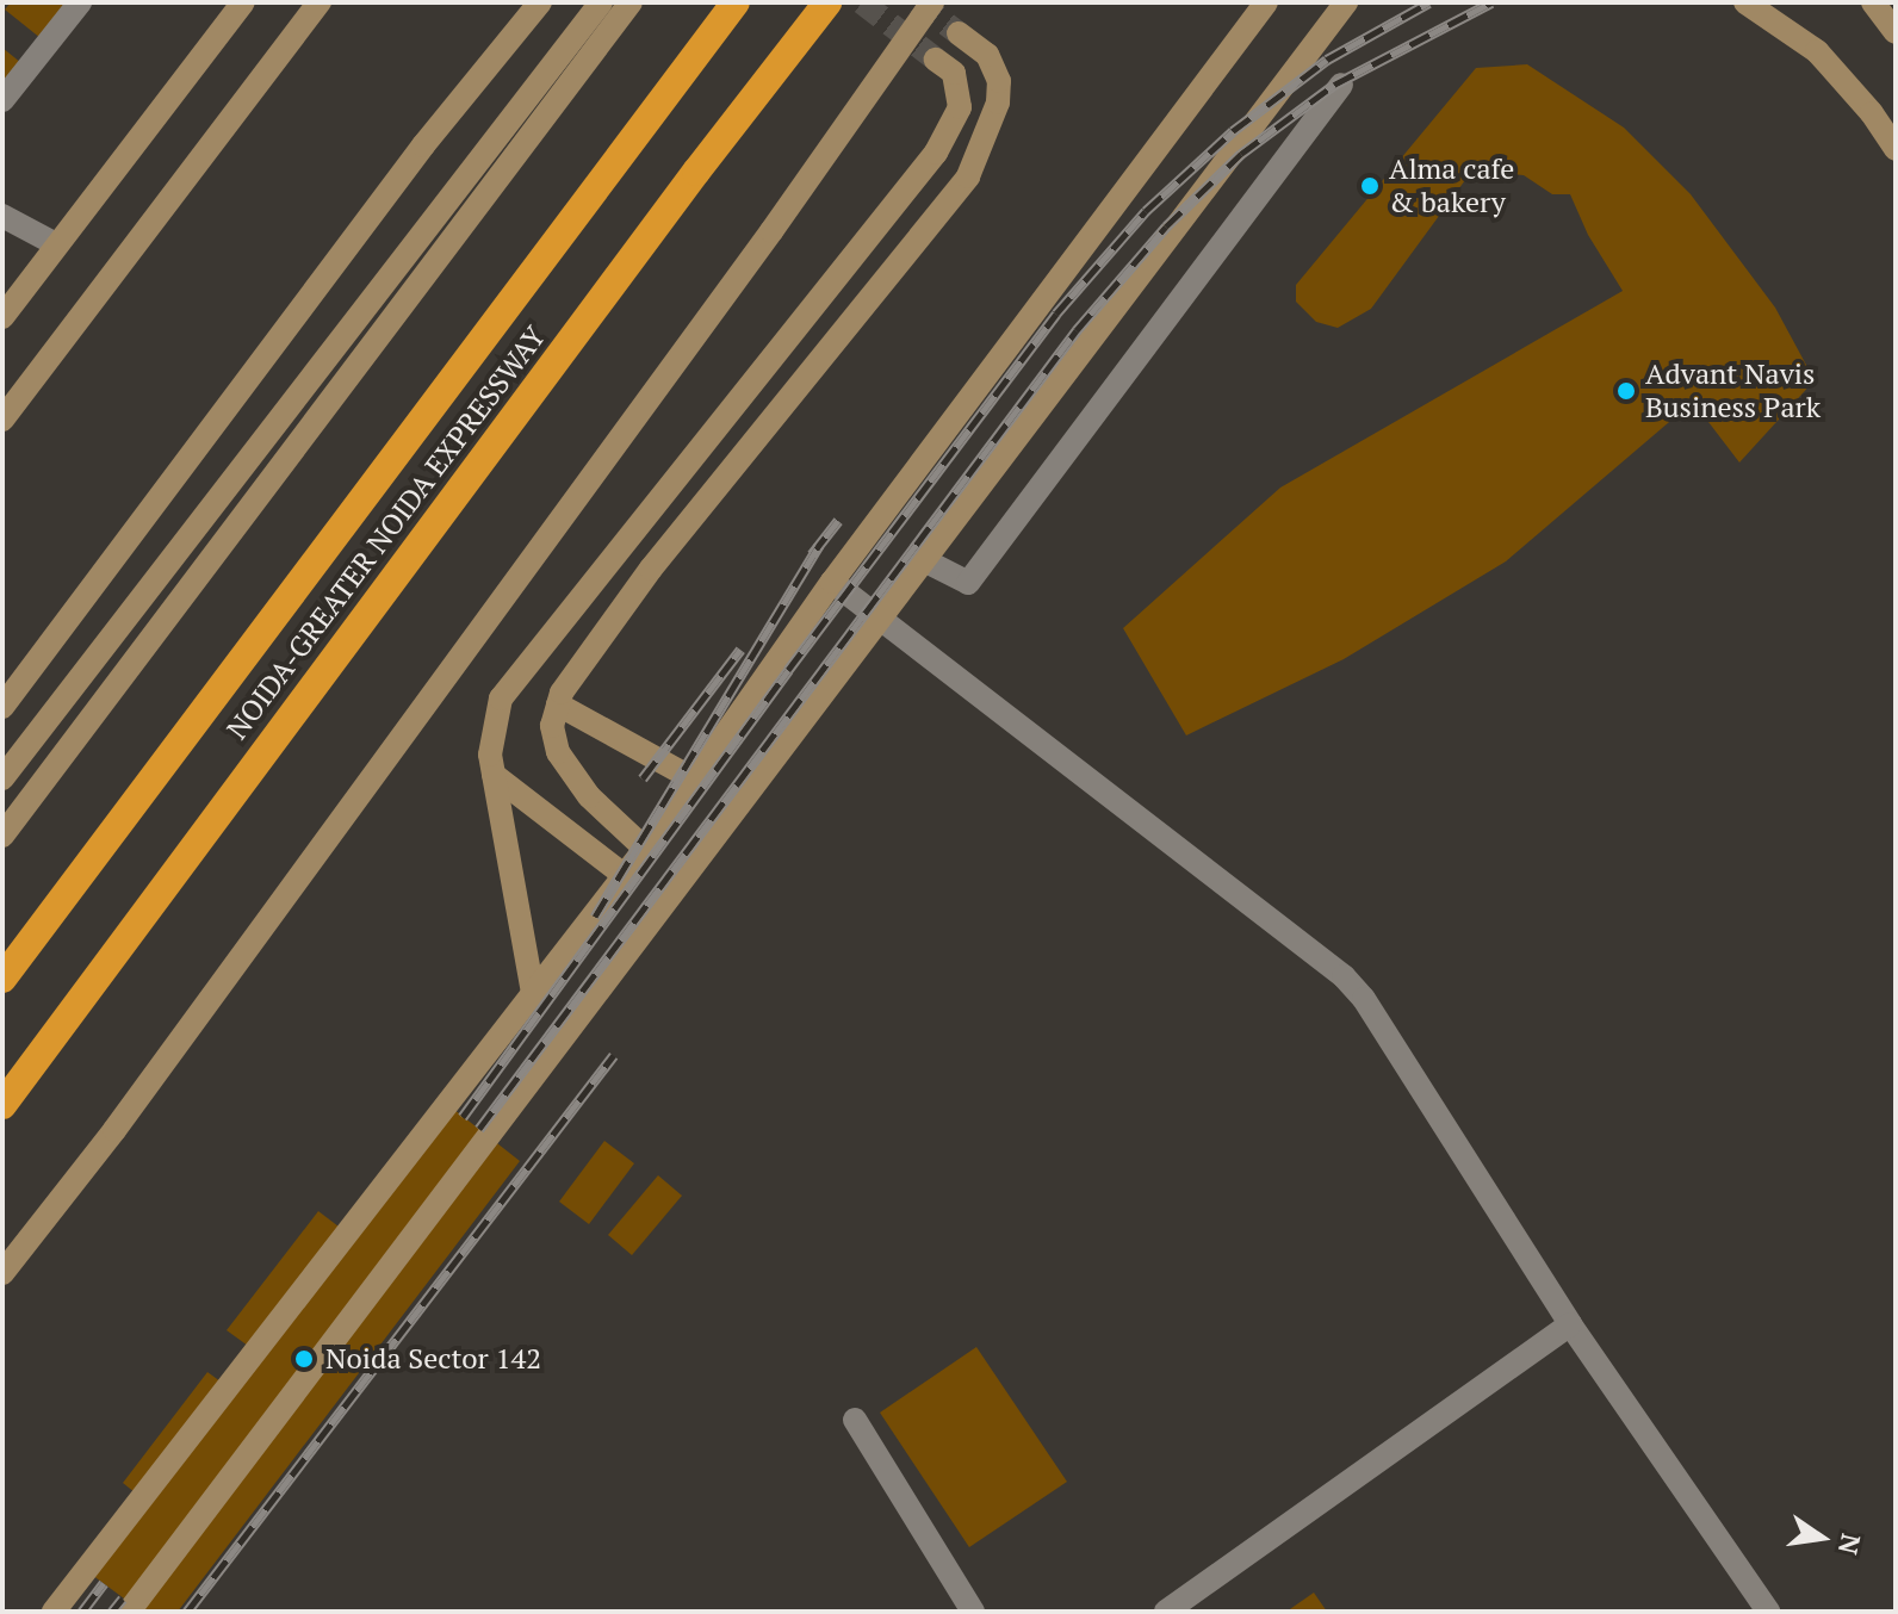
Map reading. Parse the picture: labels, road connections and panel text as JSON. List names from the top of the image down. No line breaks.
{"streets":{"highway":["NOIDA-GREATER NOIDA EXPRESSWAY"]},"places":["Alma cafe & bakery","Advant Navis Business Park","Noida Sector 142"],"north":"right"}
